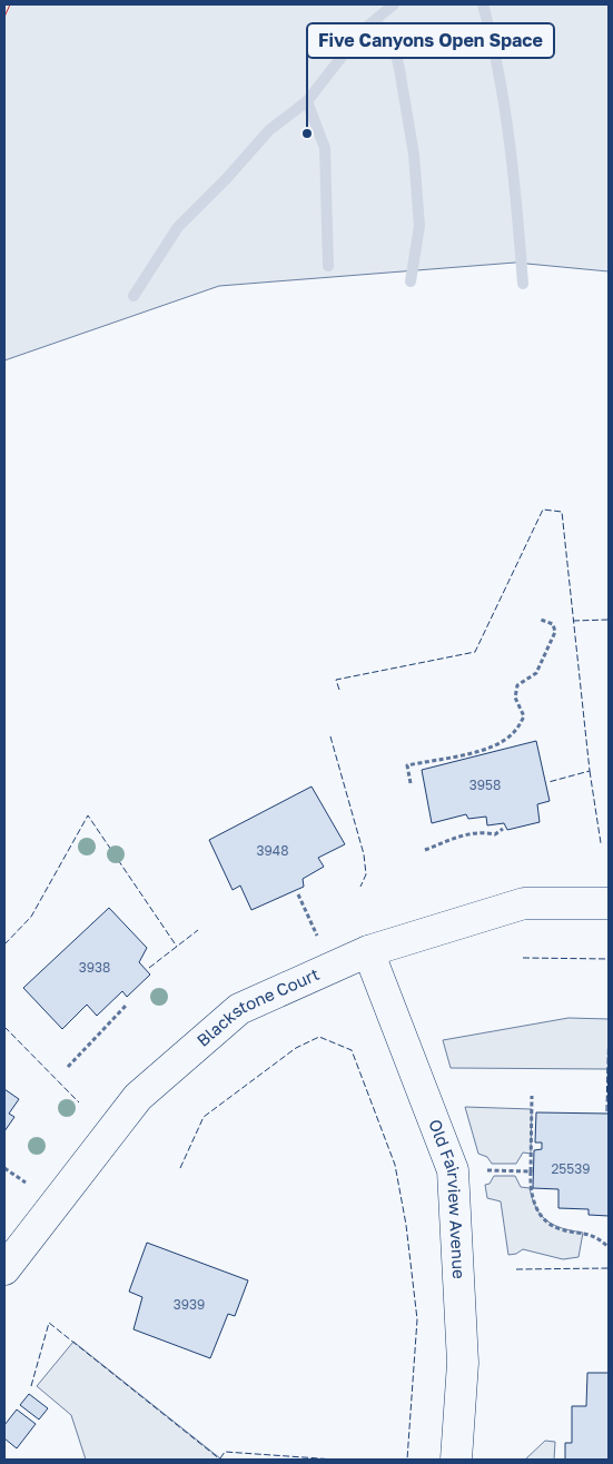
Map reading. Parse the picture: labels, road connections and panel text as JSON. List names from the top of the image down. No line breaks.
{"streets":{"street":["Blackstone Court","Old Fairview Avenue"]},"crossings":[["Blackstone Court","Old Fairview Avenue"]],"places":["Five Canyons Open Space"],"house_numbers":["3958","3948","3938","25539","3939"]}
